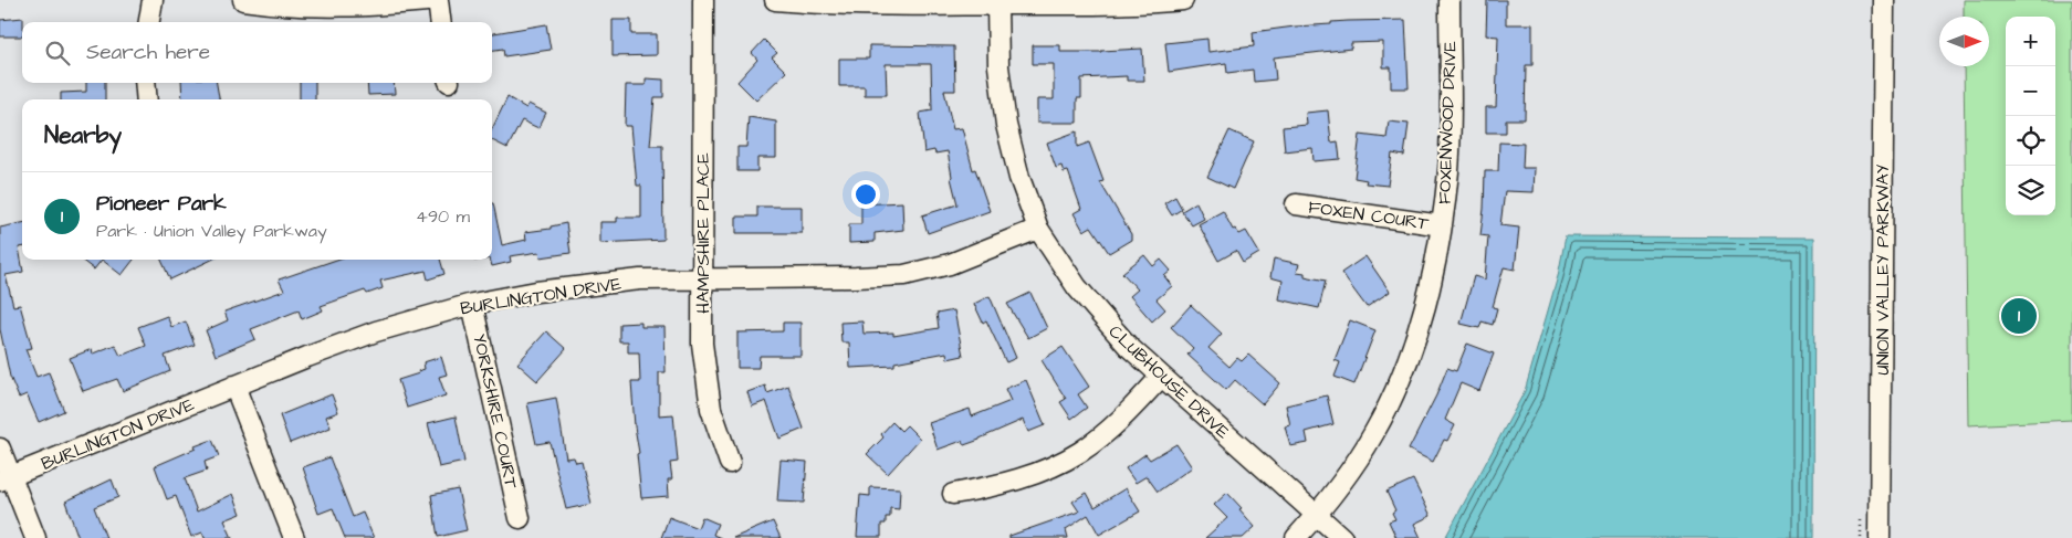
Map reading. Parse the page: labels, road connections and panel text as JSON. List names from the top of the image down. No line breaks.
{"streets":{"street":["FOXENWOOD DRIVE","FOXEN COURT","HAMPSHIRE PLACE","UNION VALLEY PARKWAY","BURLINGTON DRIVE","CLUBHOUSE DRIVE","YORKSHIRE COURT"]},"crossings":[["FOXENWOOD DRIVE","FOXEN COURT"],["FOXENWOOD DRIVE","CLUBHOUSE DRIVE"],["HAMPSHIRE PLACE","BURLINGTON DRIVE"],["BURLINGTON DRIVE","CLUBHOUSE DRIVE"],["BURLINGTON DRIVE","YORKSHIRE COURT"]],"north":"right","page":{"map_buttons":["+","−"],"search":"Search here","heading":"Nearby","list":[{"mark":"1","name":"Pioneer Park","note":"Park · Union Valley Parkway","value":"490 m"}],"pins":"1"}}
